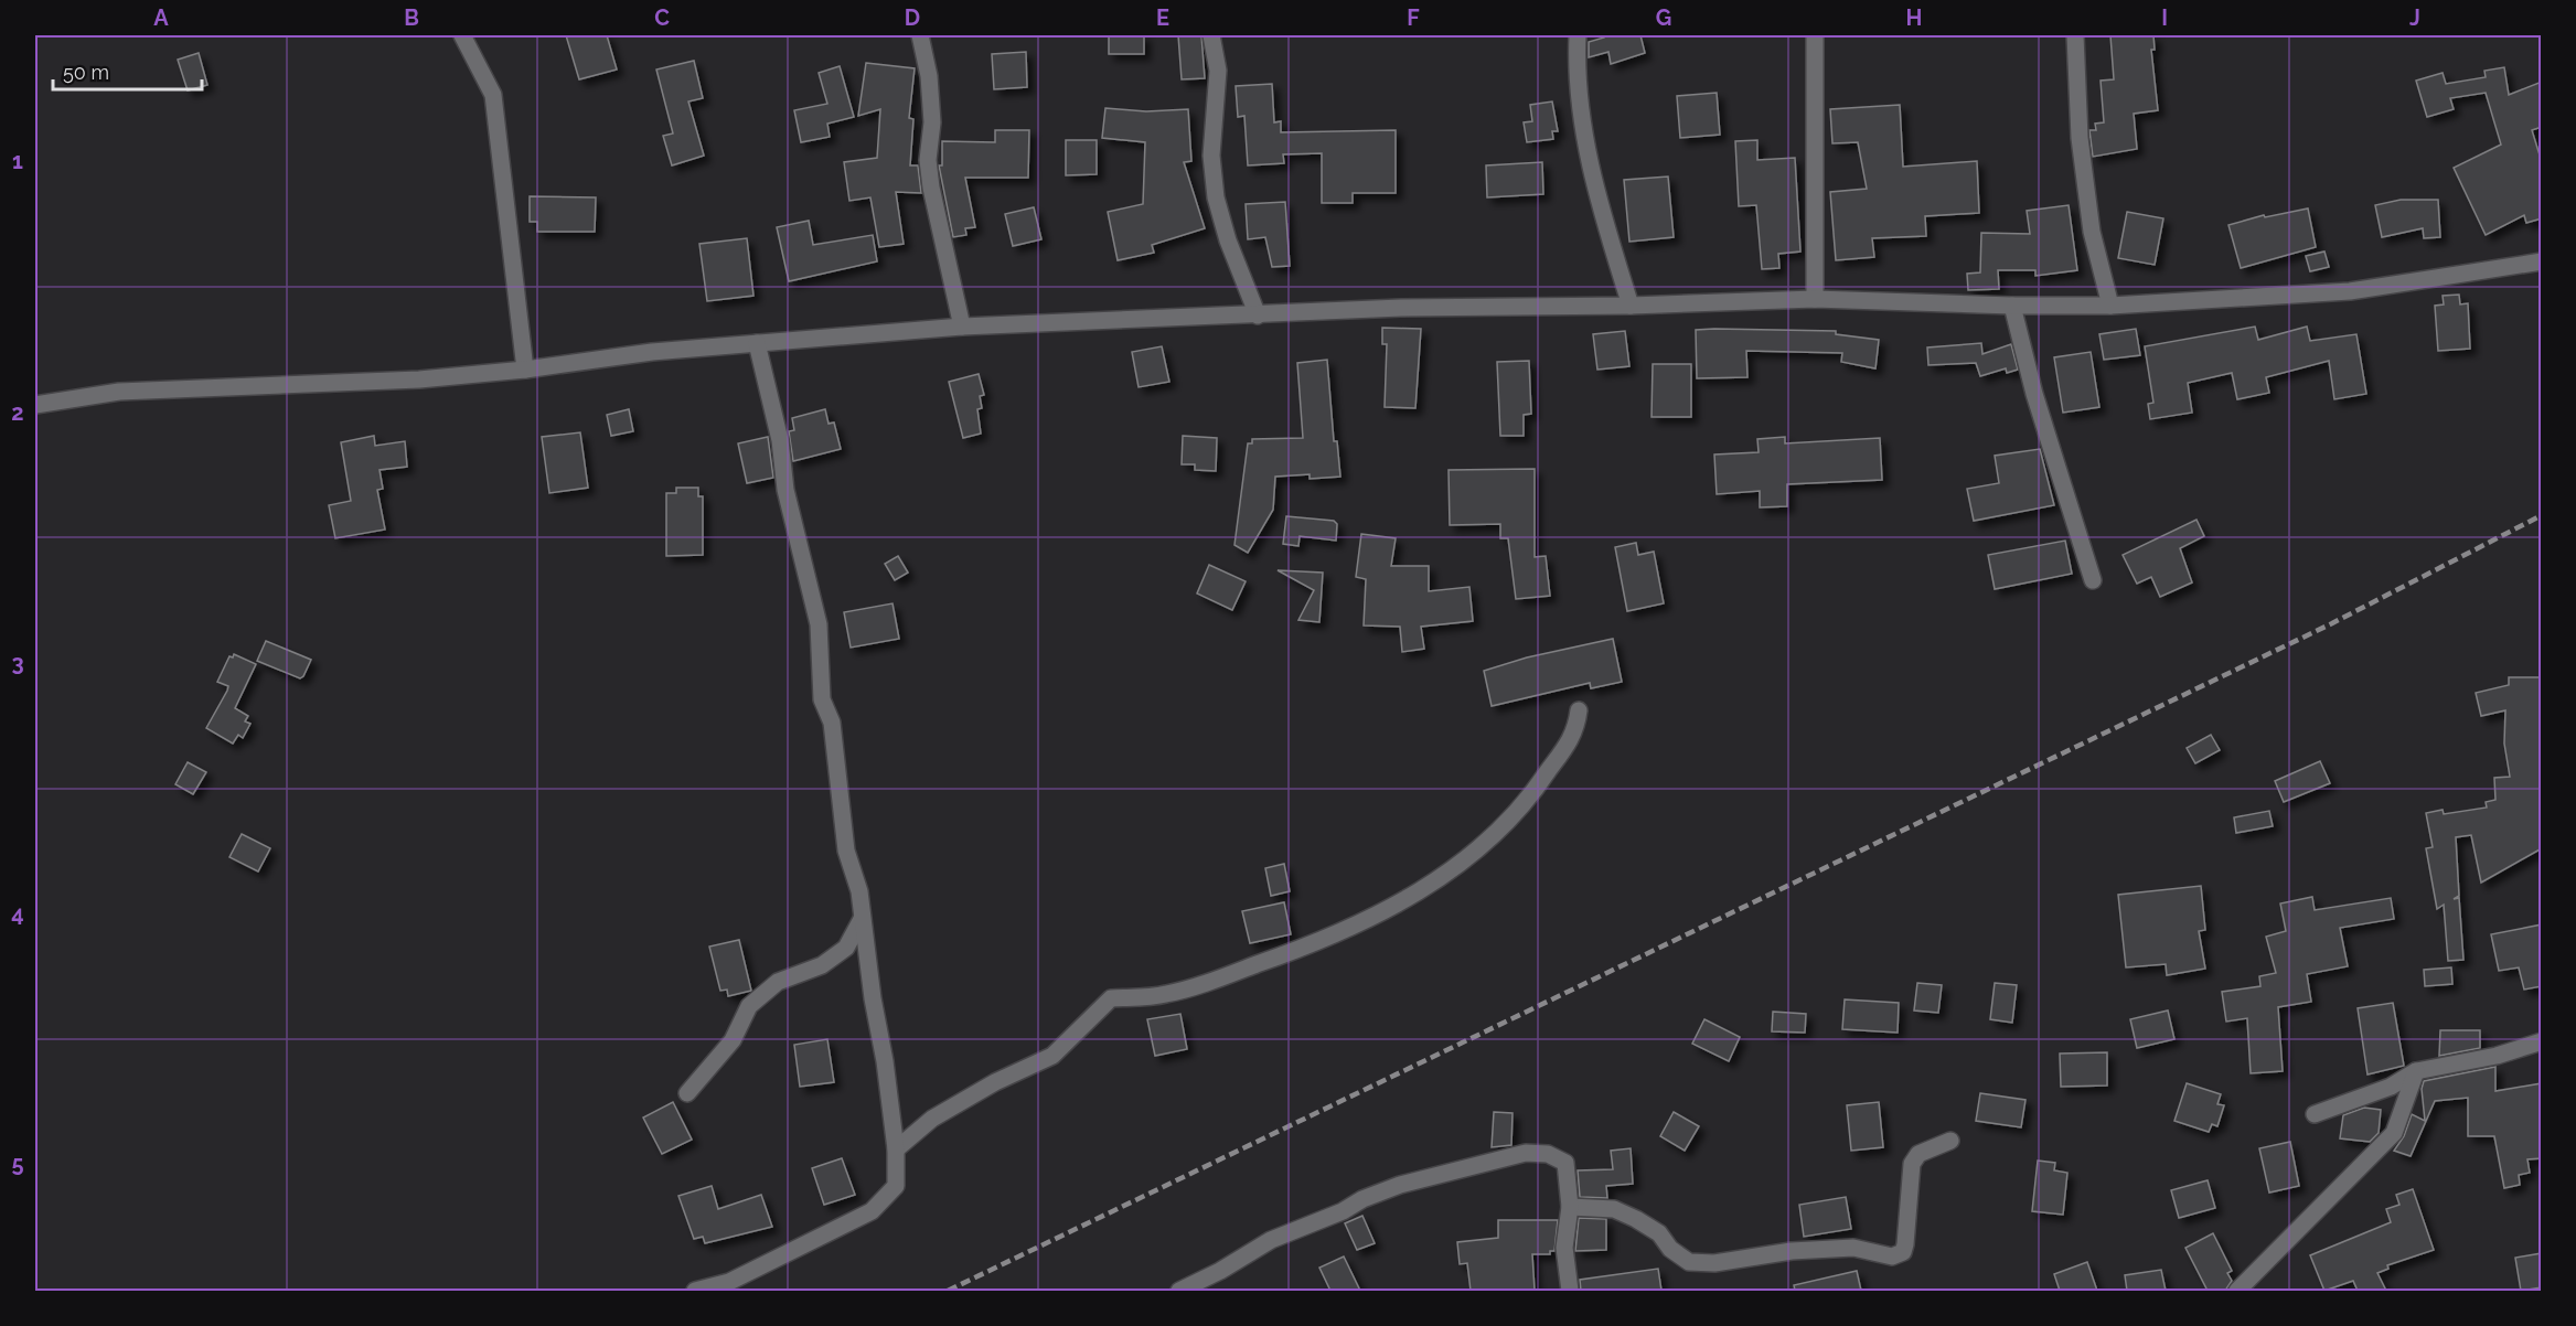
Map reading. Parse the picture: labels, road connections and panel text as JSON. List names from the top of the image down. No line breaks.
{"scale_bar":"50 m","grid":{"columns":["A","B","C","D","E","F","G","H","I","J"],"rows":["1","2","3","4","5"]}}
